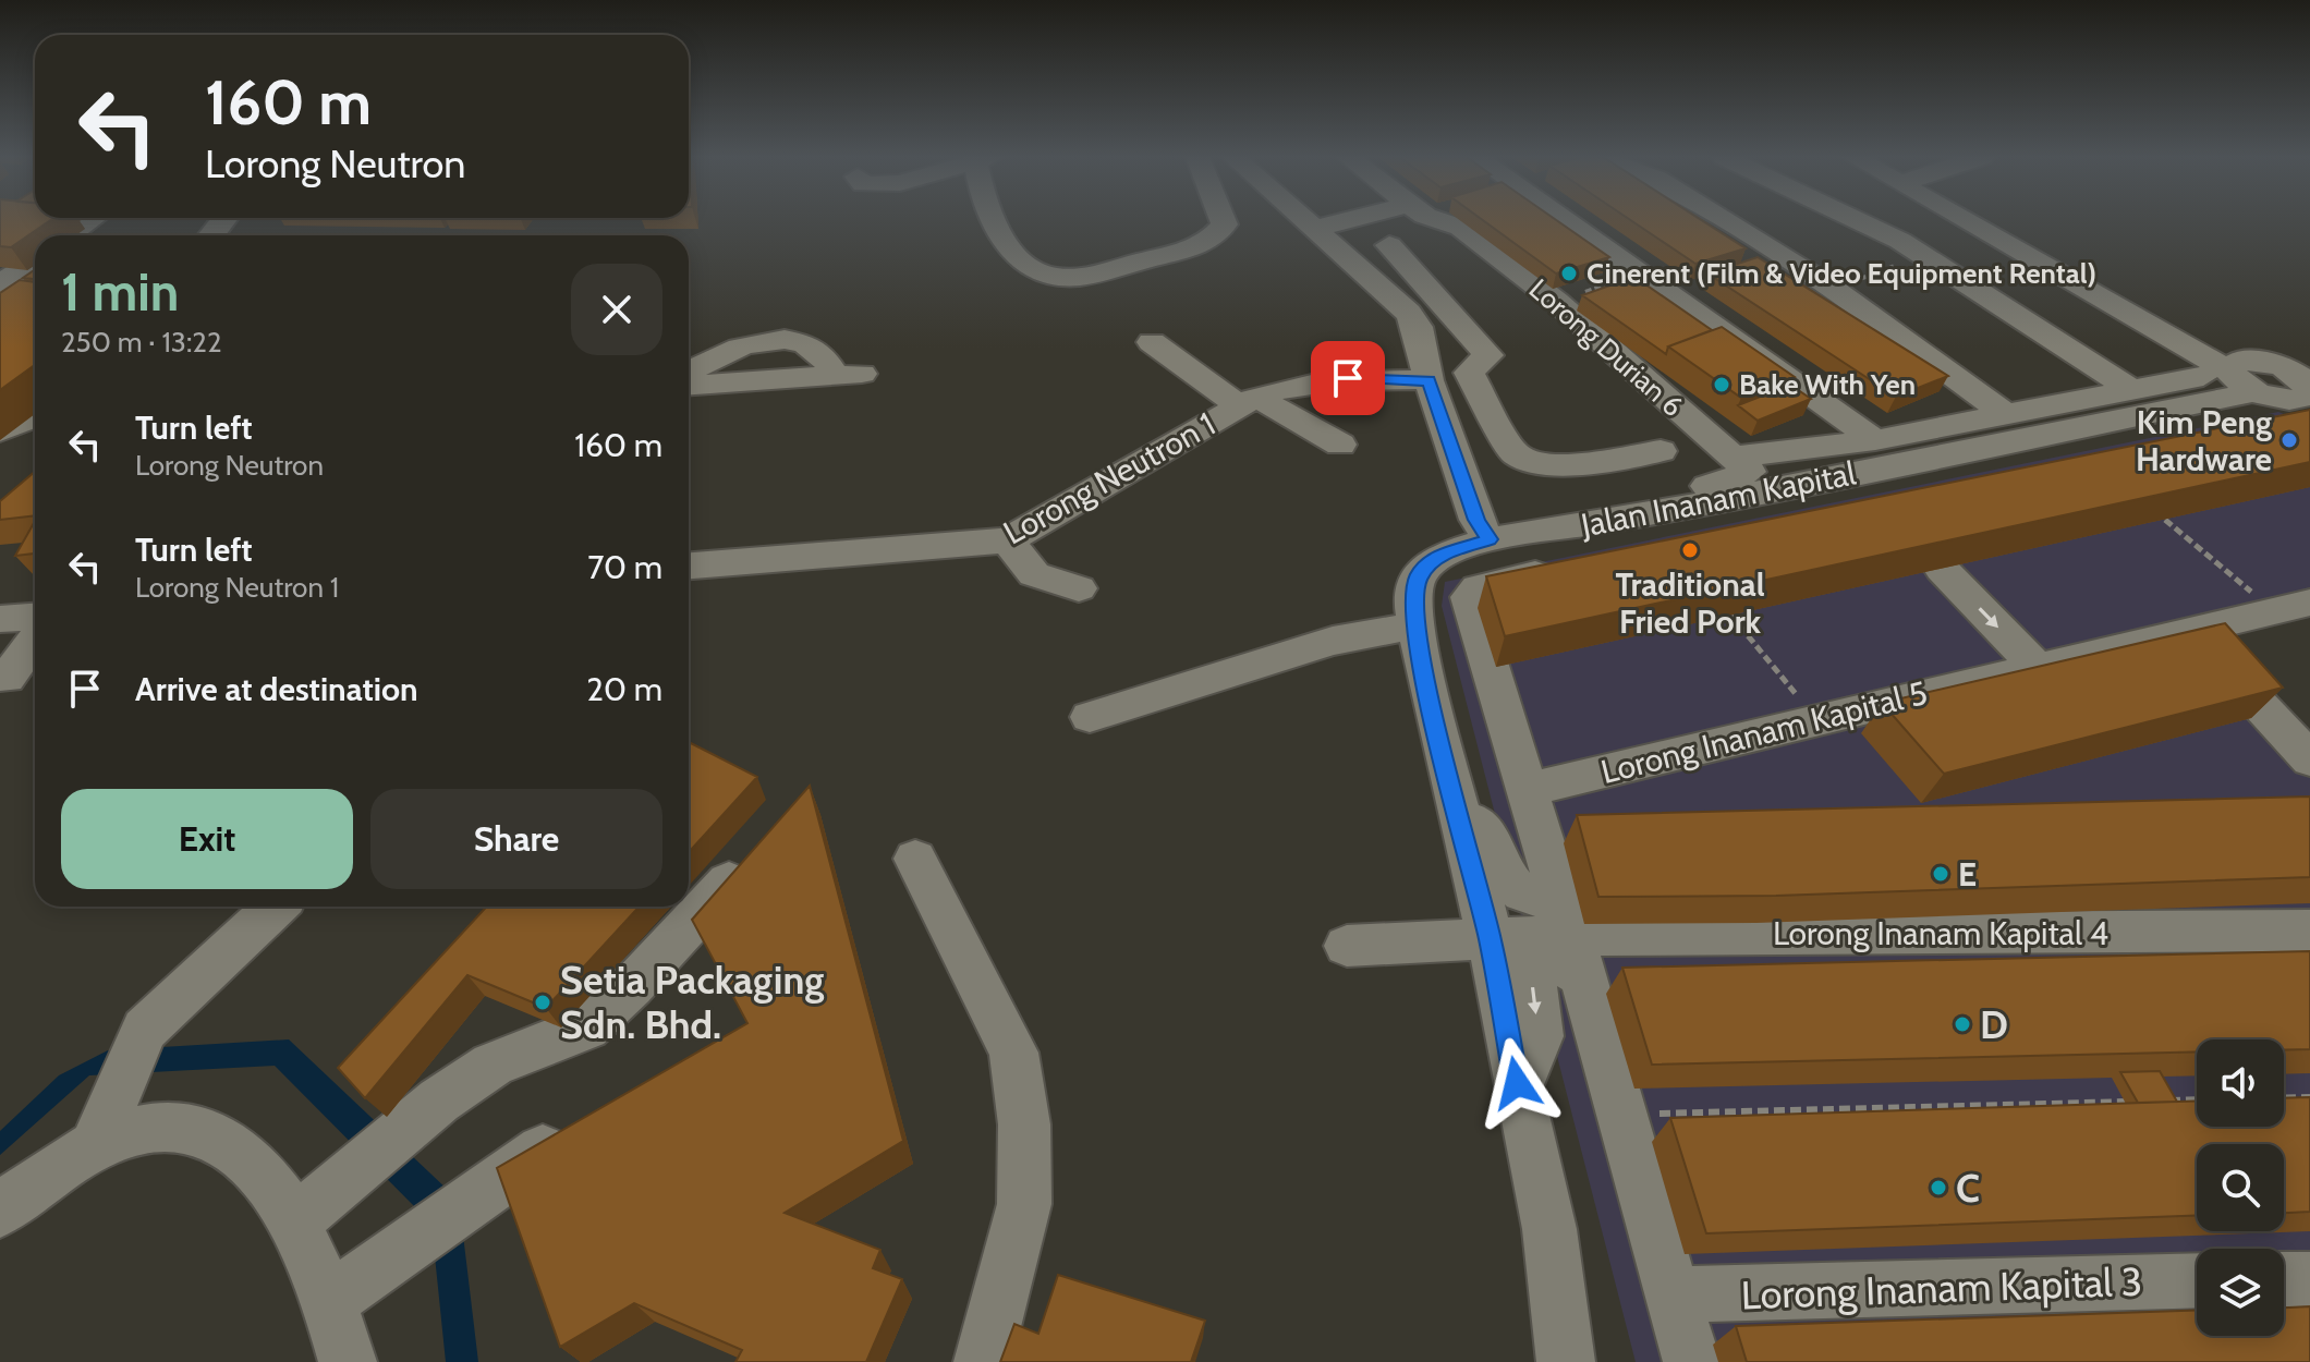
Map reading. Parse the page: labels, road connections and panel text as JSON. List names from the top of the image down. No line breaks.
{"streets":{"street":["Lorong Durian 6","Lorong Neutron 1","Jalan Inanam Kapital","Lorong Inanam Kapital 5","Lorong Inanam Kapital 4","Lorong Inanam Kapital 3"]},"places":["Cinerent (Film & Video Equipment Rental)","Bake With Yen","Kim Peng Hardware","Traditional Fried Pork","E","Setia Packaging Sdn. Bhd.","D","C"],"page":{"turn":["160 m","Lorong Neutron"],"heading":["1 min","250 m · 13:22"],"list":[{"name":"Turn left","note":"Lorong Neutron","value":"160 m"},{"name":"Turn left","note":"Lorong Neutron 1","value":"70 m"},{"name":"Arrive at destination","value":"20 m"}],"buttons":["Exit","Share"]}}
